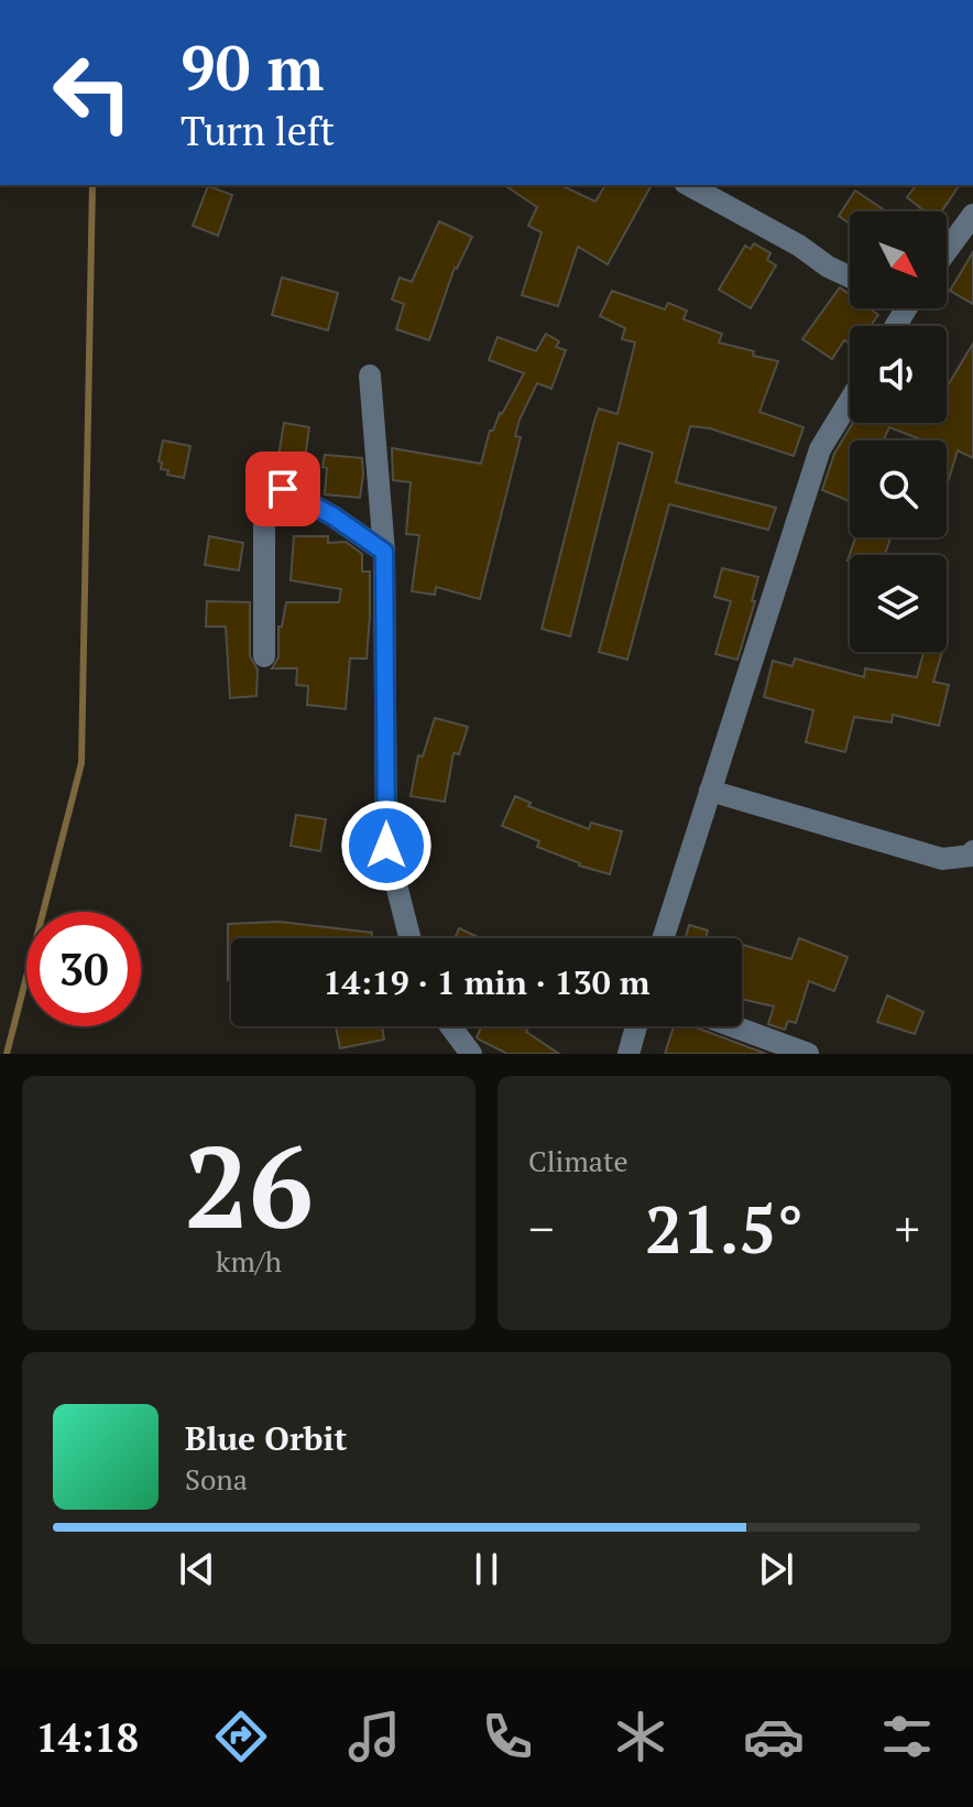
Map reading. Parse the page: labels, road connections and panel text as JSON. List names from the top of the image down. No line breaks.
{"north":"bottom right","page":{"turn":["90 m","Turn left"],"limit":"30","trip":"14:19 · 1 min · 130 m","tile":[["26","km/h"],"Climate"],"heat":["−","21.5°","+"],"song":["Blue Orbit","Sona"],"tabs":"14:18"}}
